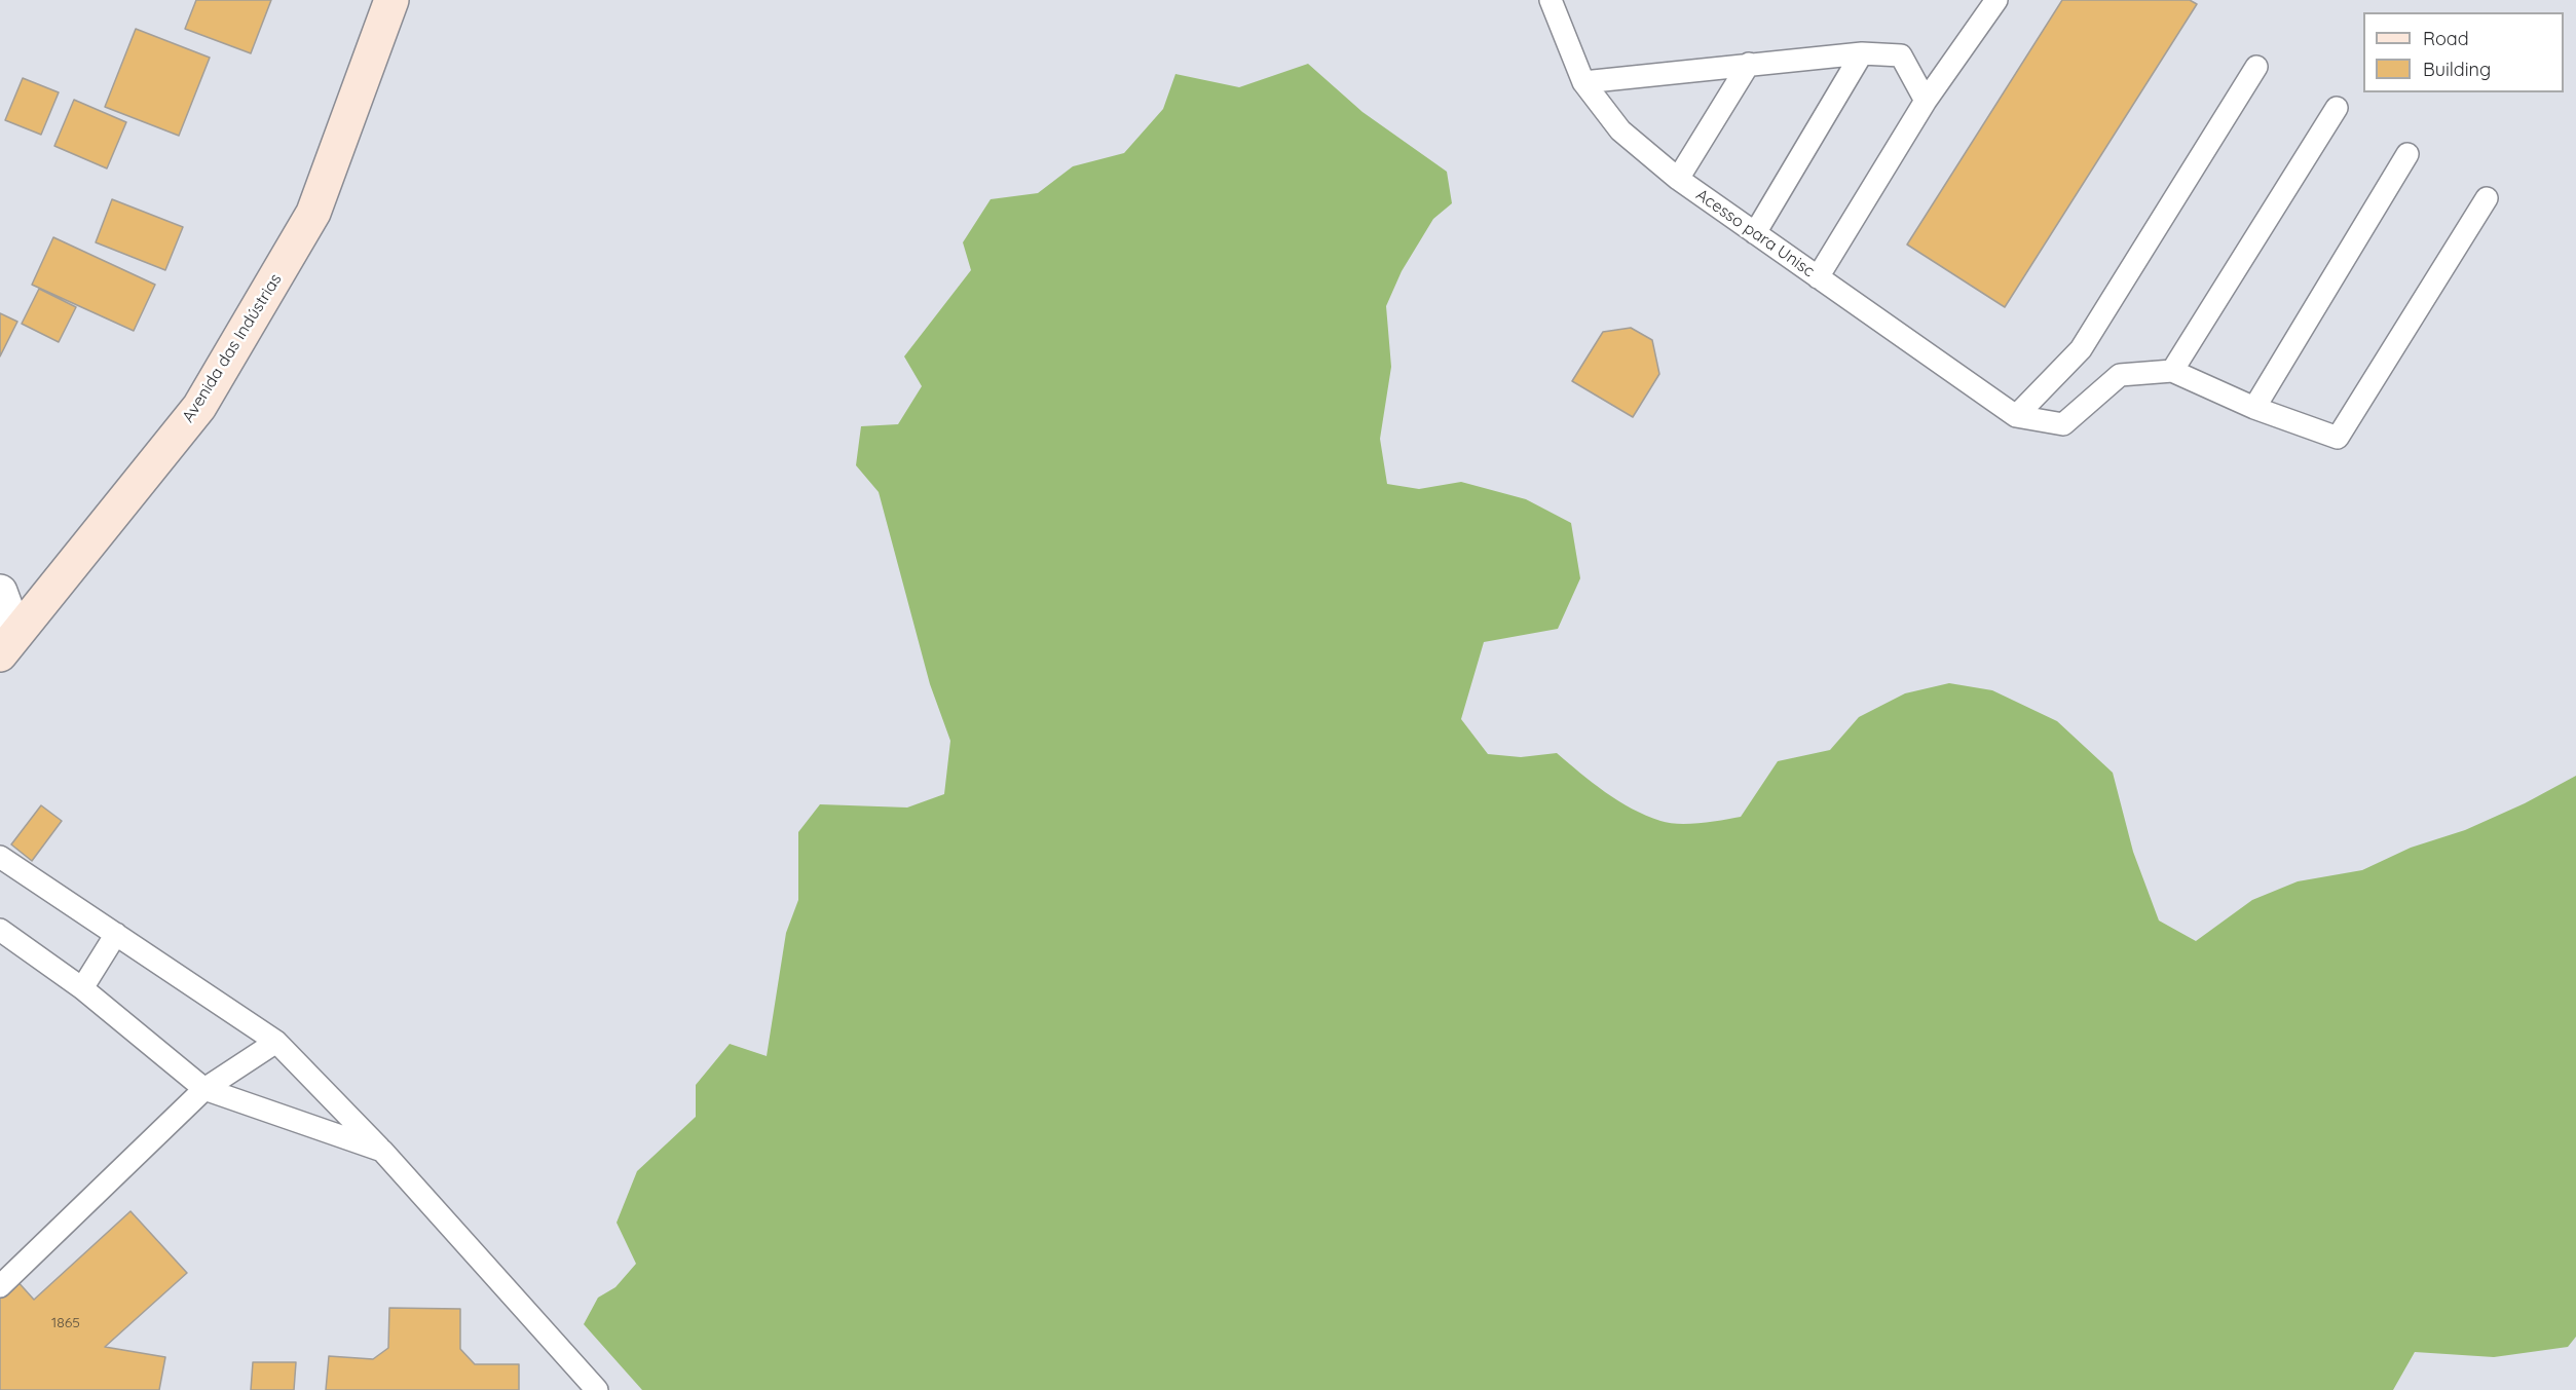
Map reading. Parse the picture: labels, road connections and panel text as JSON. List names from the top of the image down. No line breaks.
{"streets":{"main road":["Avenida das Indústrias"],"lane":["Acesso para Unisc"]},"house_numbers":["1865"],"legend":["Road","Building"]}
